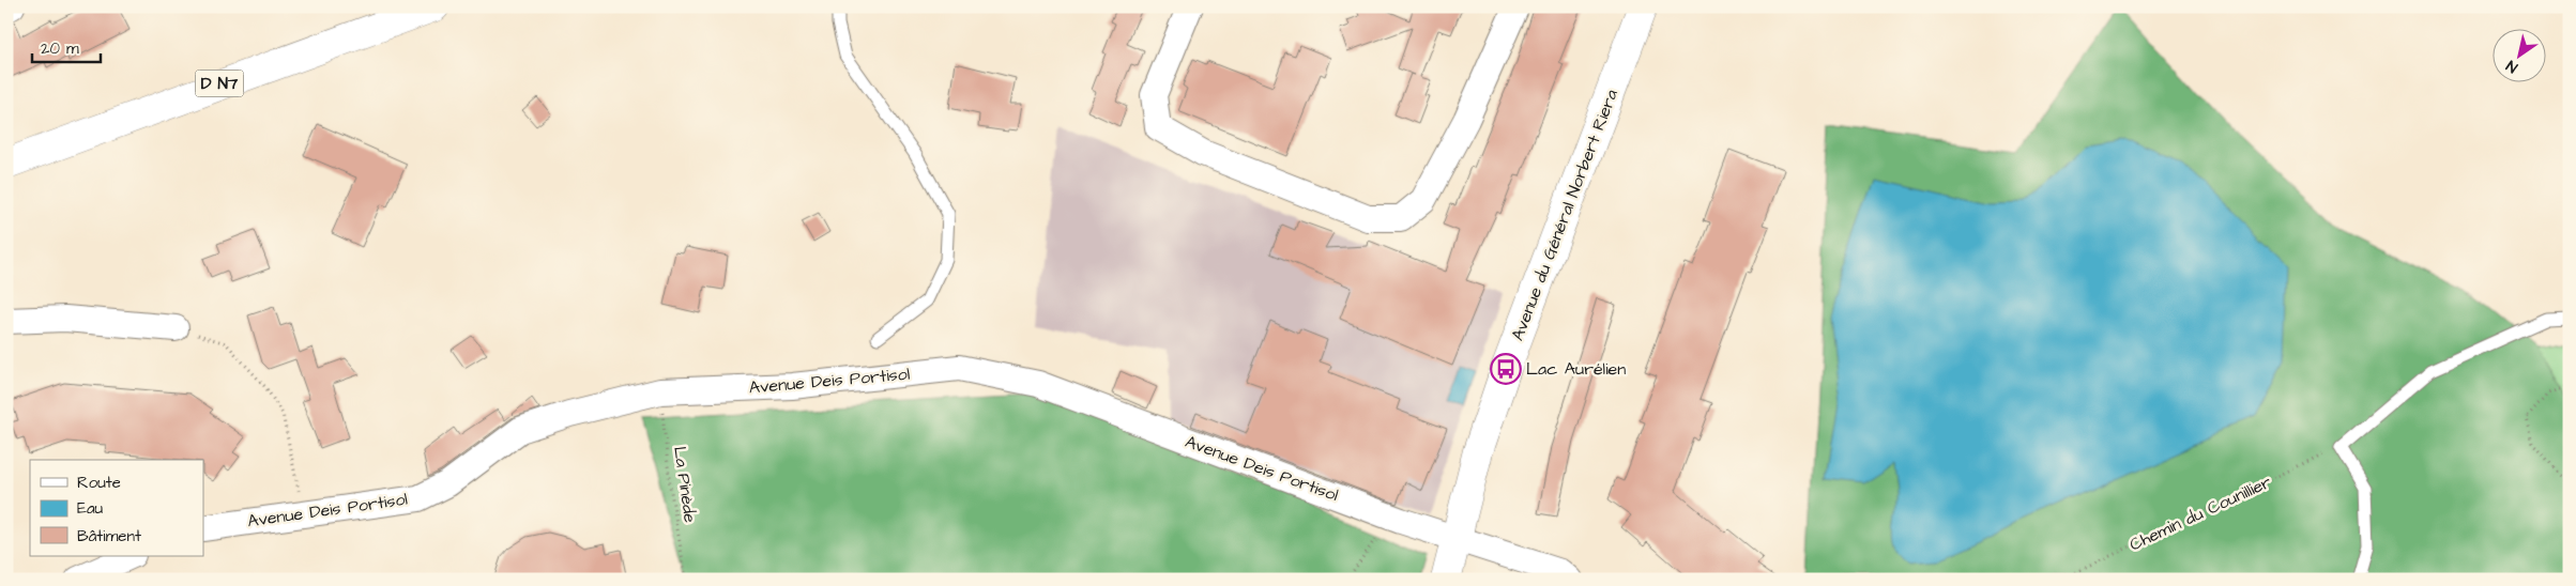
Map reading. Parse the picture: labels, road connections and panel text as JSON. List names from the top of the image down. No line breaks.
{"streets":{"main road":["D N7","Avenue du Général Norbert Riera"],"street":["Avenue Deis Portisol"],"path":["La Pinède","Chemin du Counillier"]},"crossings":[["Avenue du Général Norbert Riera","Avenue Deis Portisol"],["Avenue Deis Portisol","La Pinède"]],"places":{"bus stop":["Lac Aurélien"]},"legend":["Route","Eau","Bâtiment"],"scale_bar":"20 m","north":"bottom left"}
